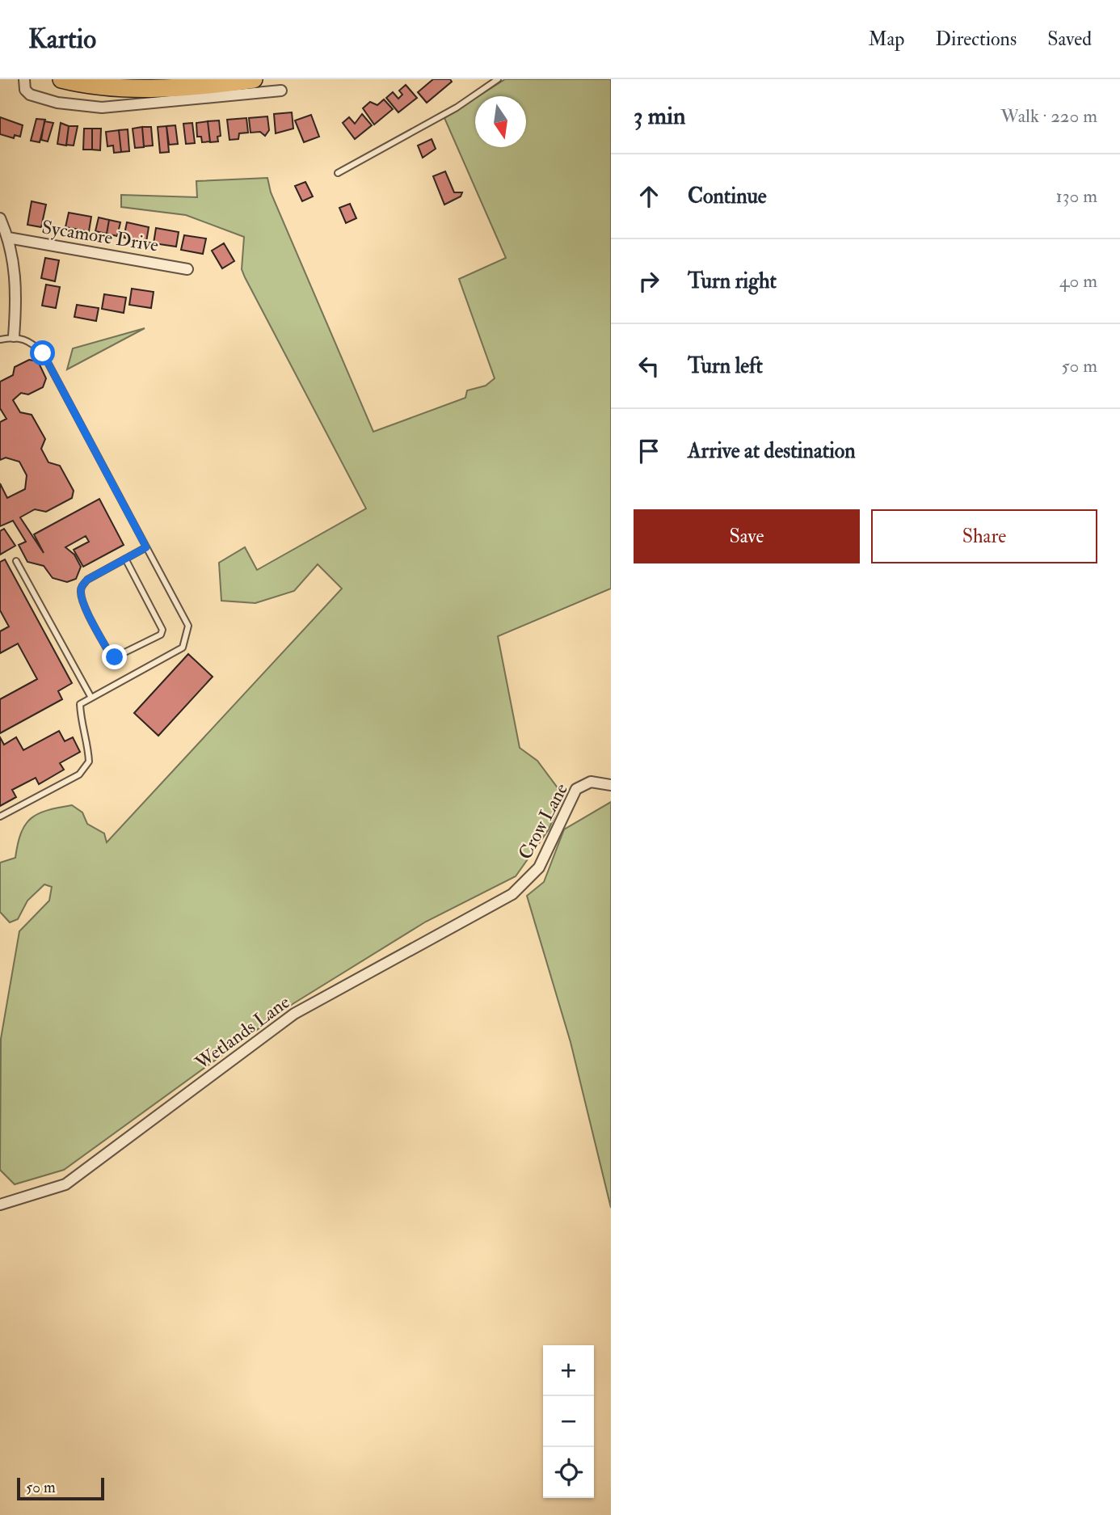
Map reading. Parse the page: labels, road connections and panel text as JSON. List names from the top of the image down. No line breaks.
{"streets":{"street":["Sycamore Drive","Crow Lane","Wetlands Lane"]},"crossings":[["Crow Lane","Wetlands Lane"]],"scale_bar":"50 m","north":"bottom","page":{"header":"Kartio","nav":["Map","Directions","Saved"],"heading":["3 min","Walk · 220 m"],"list":[["Continue","130 m"],["Turn right","40 m"],["Turn left","50 m"],"Arrive at destination"],"buttons":["Save","Share"],"map_buttons":["+","−"],"scale":"50 m"}}
